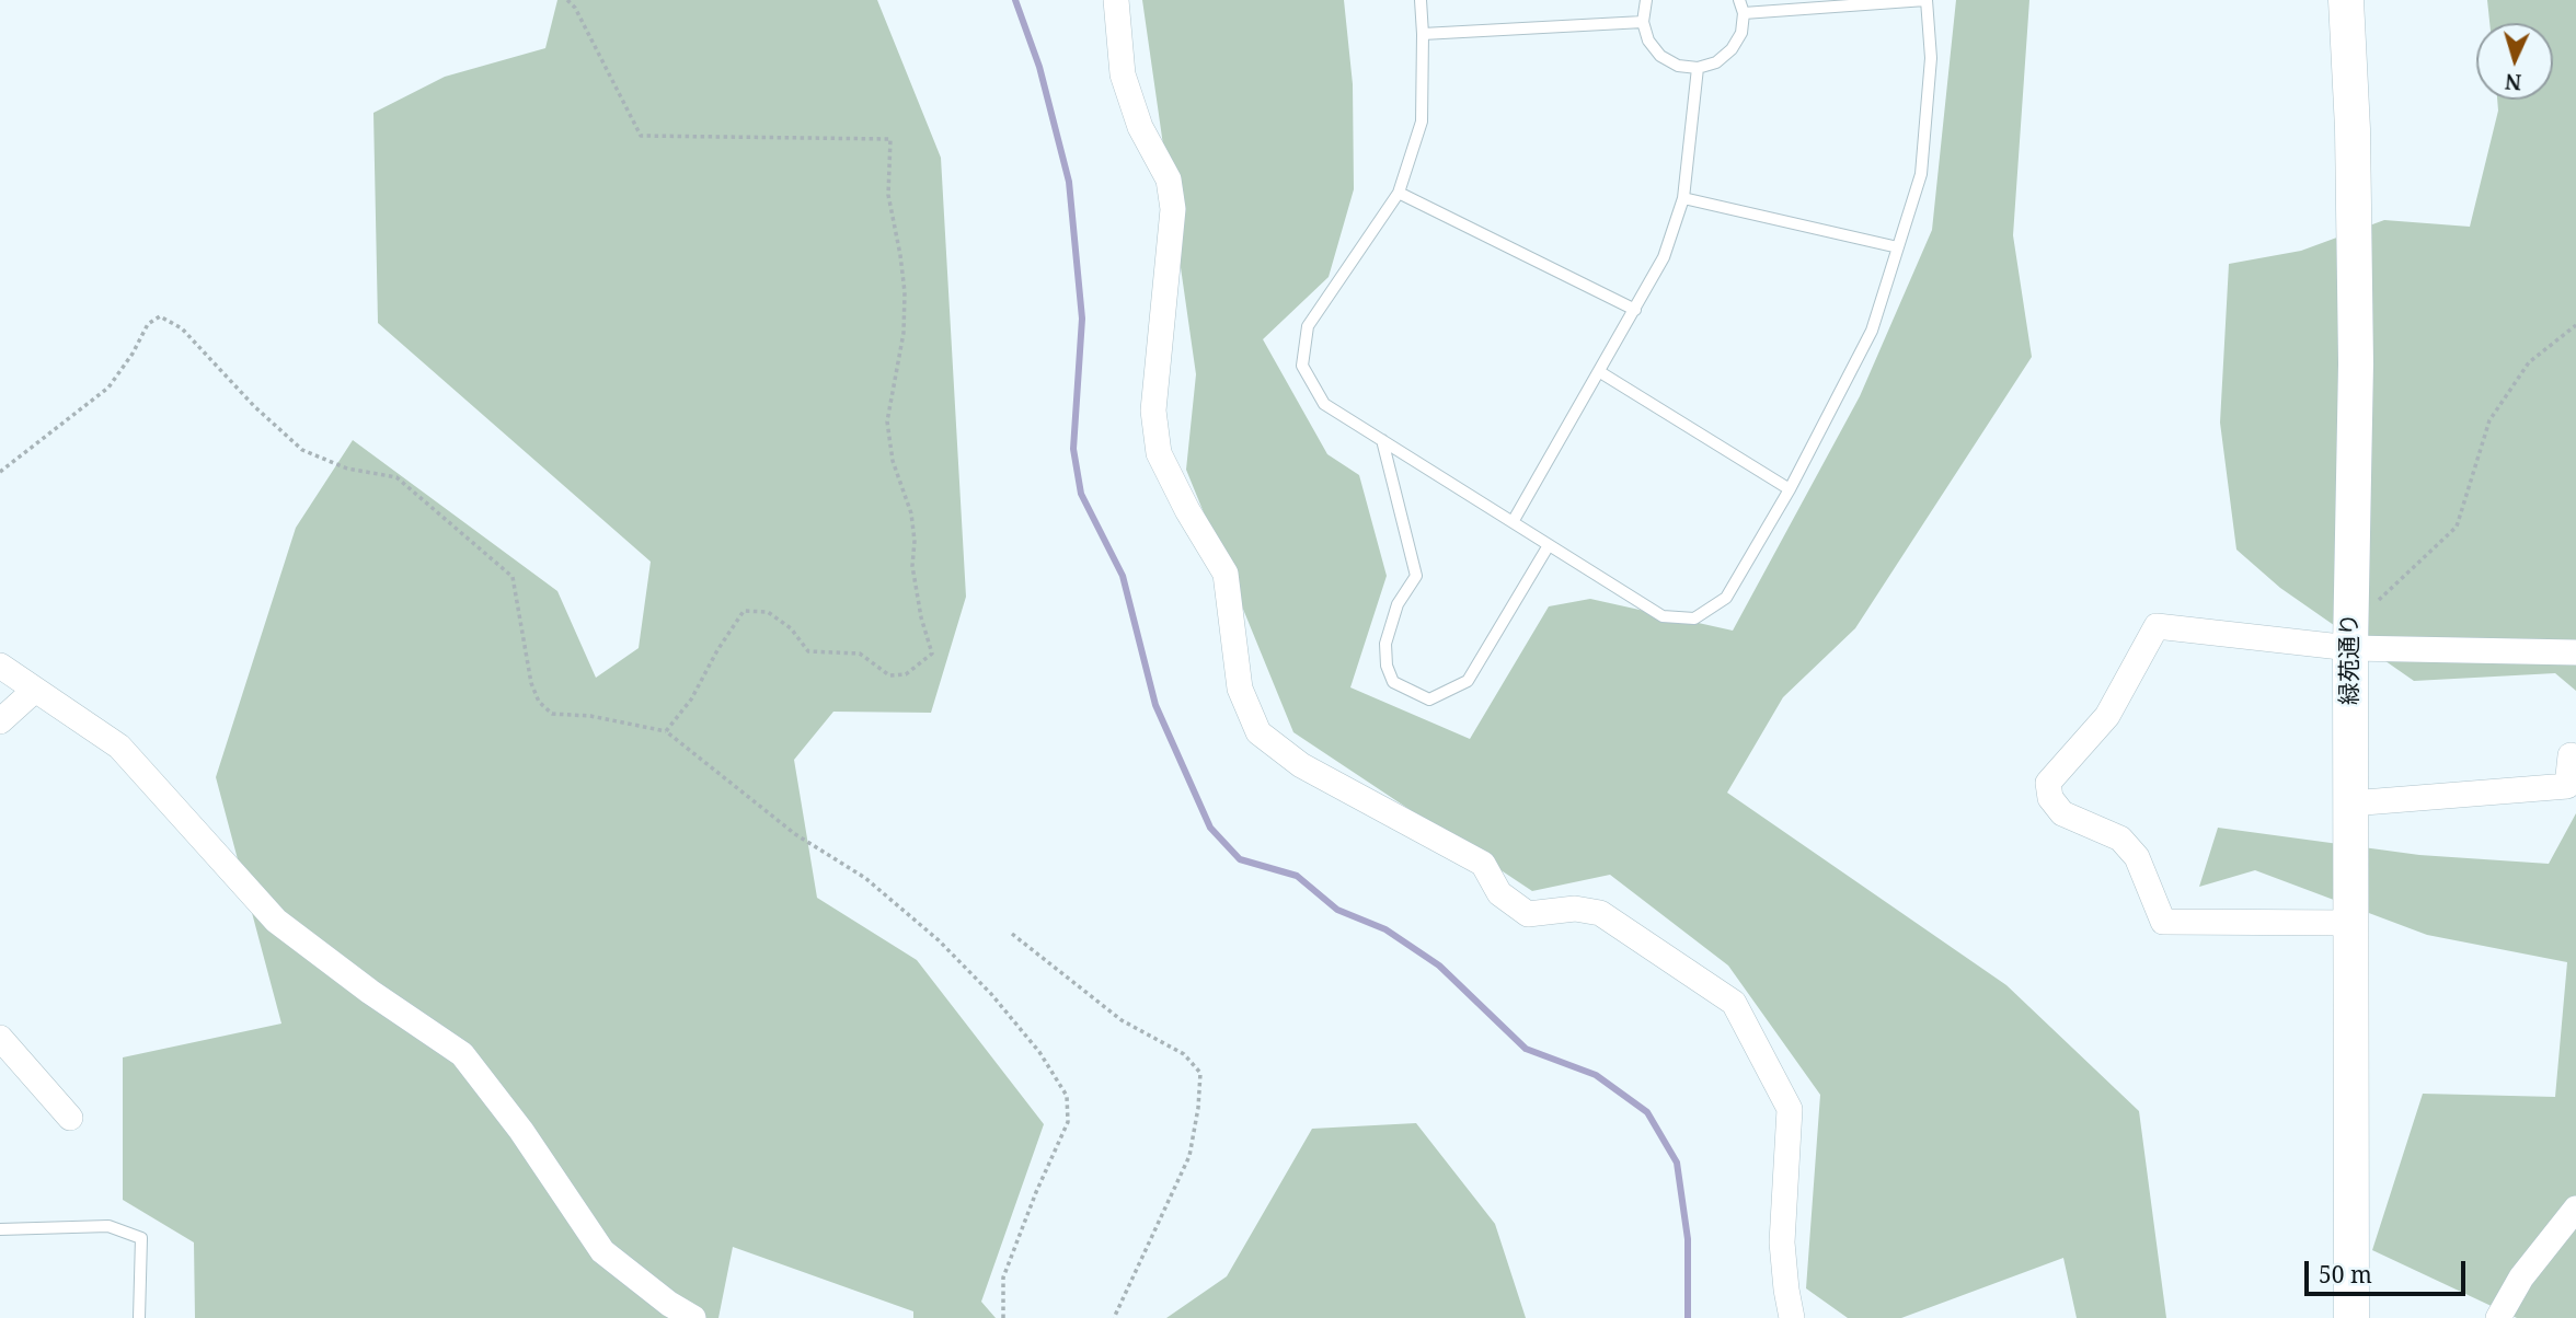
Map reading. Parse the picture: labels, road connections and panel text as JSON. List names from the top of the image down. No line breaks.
{"streets":{"street":["緑苑通り"]},"scale_bar":"50 m","north":"bottom"}
